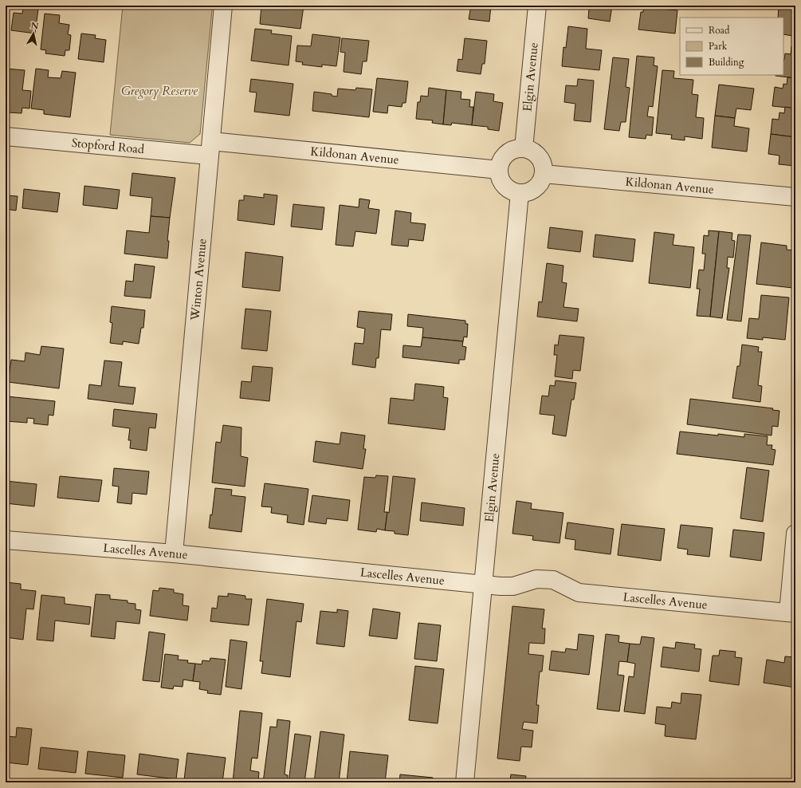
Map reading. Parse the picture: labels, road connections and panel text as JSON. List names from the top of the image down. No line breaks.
{"streets":{"street":["Elgin Avenue","Stopford Road","Kildonan Avenue","Winton Avenue","Lascelles Avenue"]},"crossings":[["Elgin Avenue","Kildonan Avenue"],["Elgin Avenue","Lascelles Avenue"],["Stopford Road","Kildonan Avenue"],["Stopford Road","Winton Avenue"],["Kildonan Avenue","Winton Avenue"],["Winton Avenue","Lascelles Avenue"]],"parks":["Gregory Reserve"],"legend":["Road","Park","Building"],"north":"top"}
